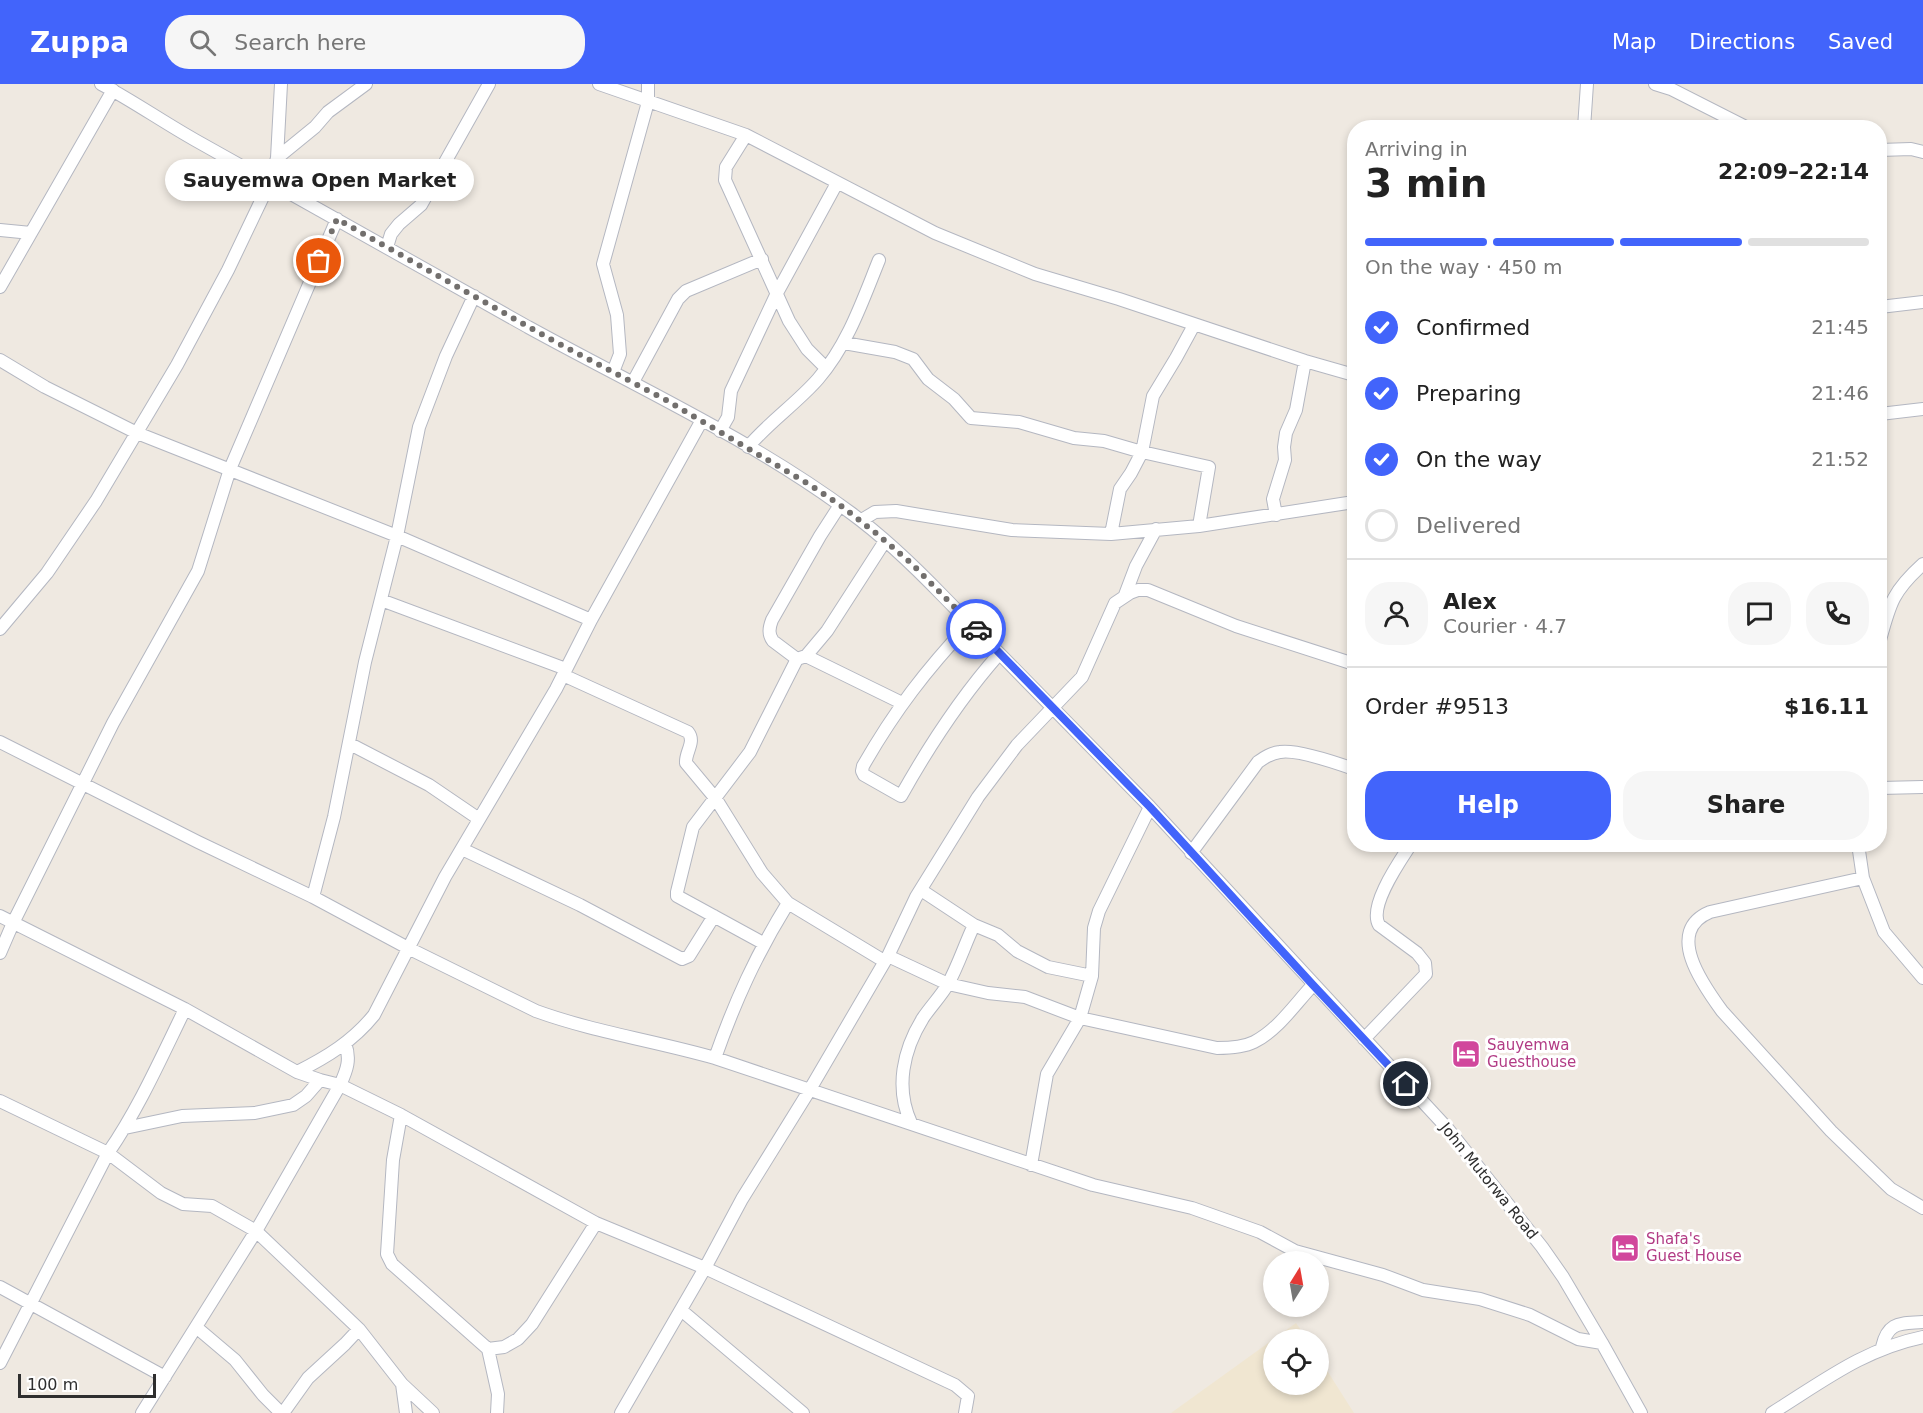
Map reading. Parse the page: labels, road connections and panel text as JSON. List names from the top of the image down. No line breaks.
{"streets":{"street":["John Mutorwa Road"]},"places":{"other":["Sauyemwa Open Market"],"hotel":["Sauyemwa Guesthouse","Shafa's Guest House"]},"scale_bar":"100 m","north":"top","page":{"header":"Zuppa","search":"Search here","nav":["Map","Directions","Saved"],"heading":["3 min","Arriving in","22:09–22:14"],"panel":["Alex","Courier · 4.7","Order #9513","$16.11"],"bubble":"Sauyemwa Open Market","bar":"On the way · 450 m","list":[["Confirmed","21:45"],["Preparing","21:46"],["On the way","21:52"],"Delivered"],"buttons":["Help","Share"],"scale":"100 m"}}
